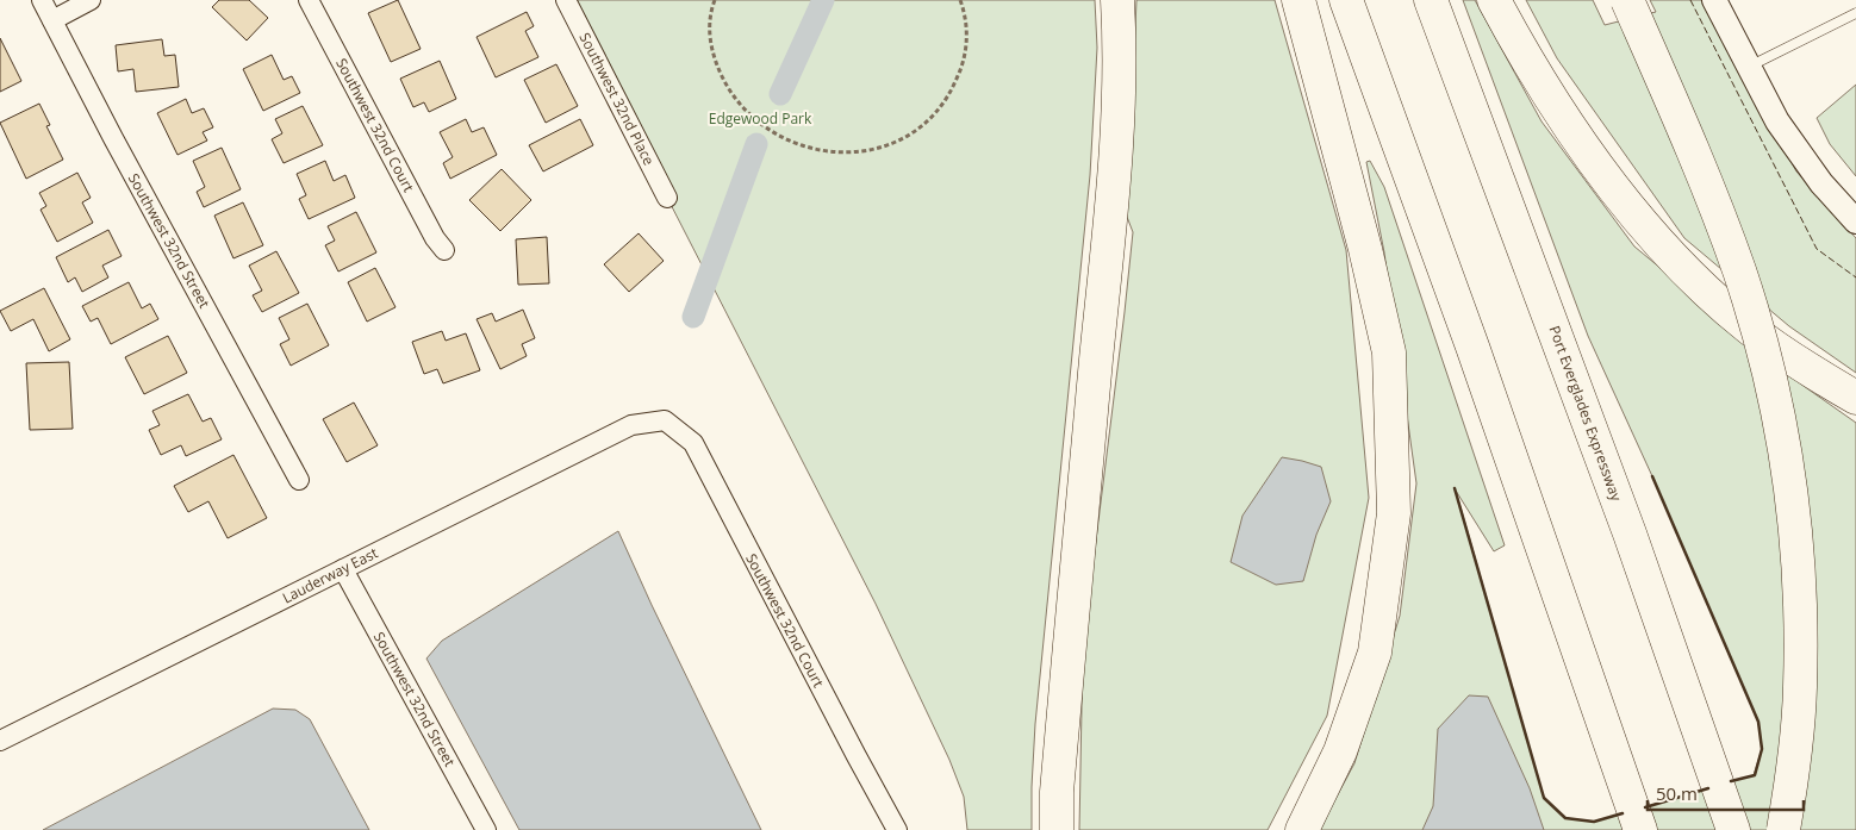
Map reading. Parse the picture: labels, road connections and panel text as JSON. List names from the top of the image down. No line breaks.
{"streets":{"highway":["Port Everglades Expressway"],"street":["Southwest 32nd Place","Southwest 32nd Court","Southwest 32nd Street","Lauderway East"]},"crossings":[["Southwest 32nd Court","Lauderway East"],["Southwest 32nd Street","Lauderway East"]],"parks":["Edgewood Park"],"scale_bar":"50 m"}
